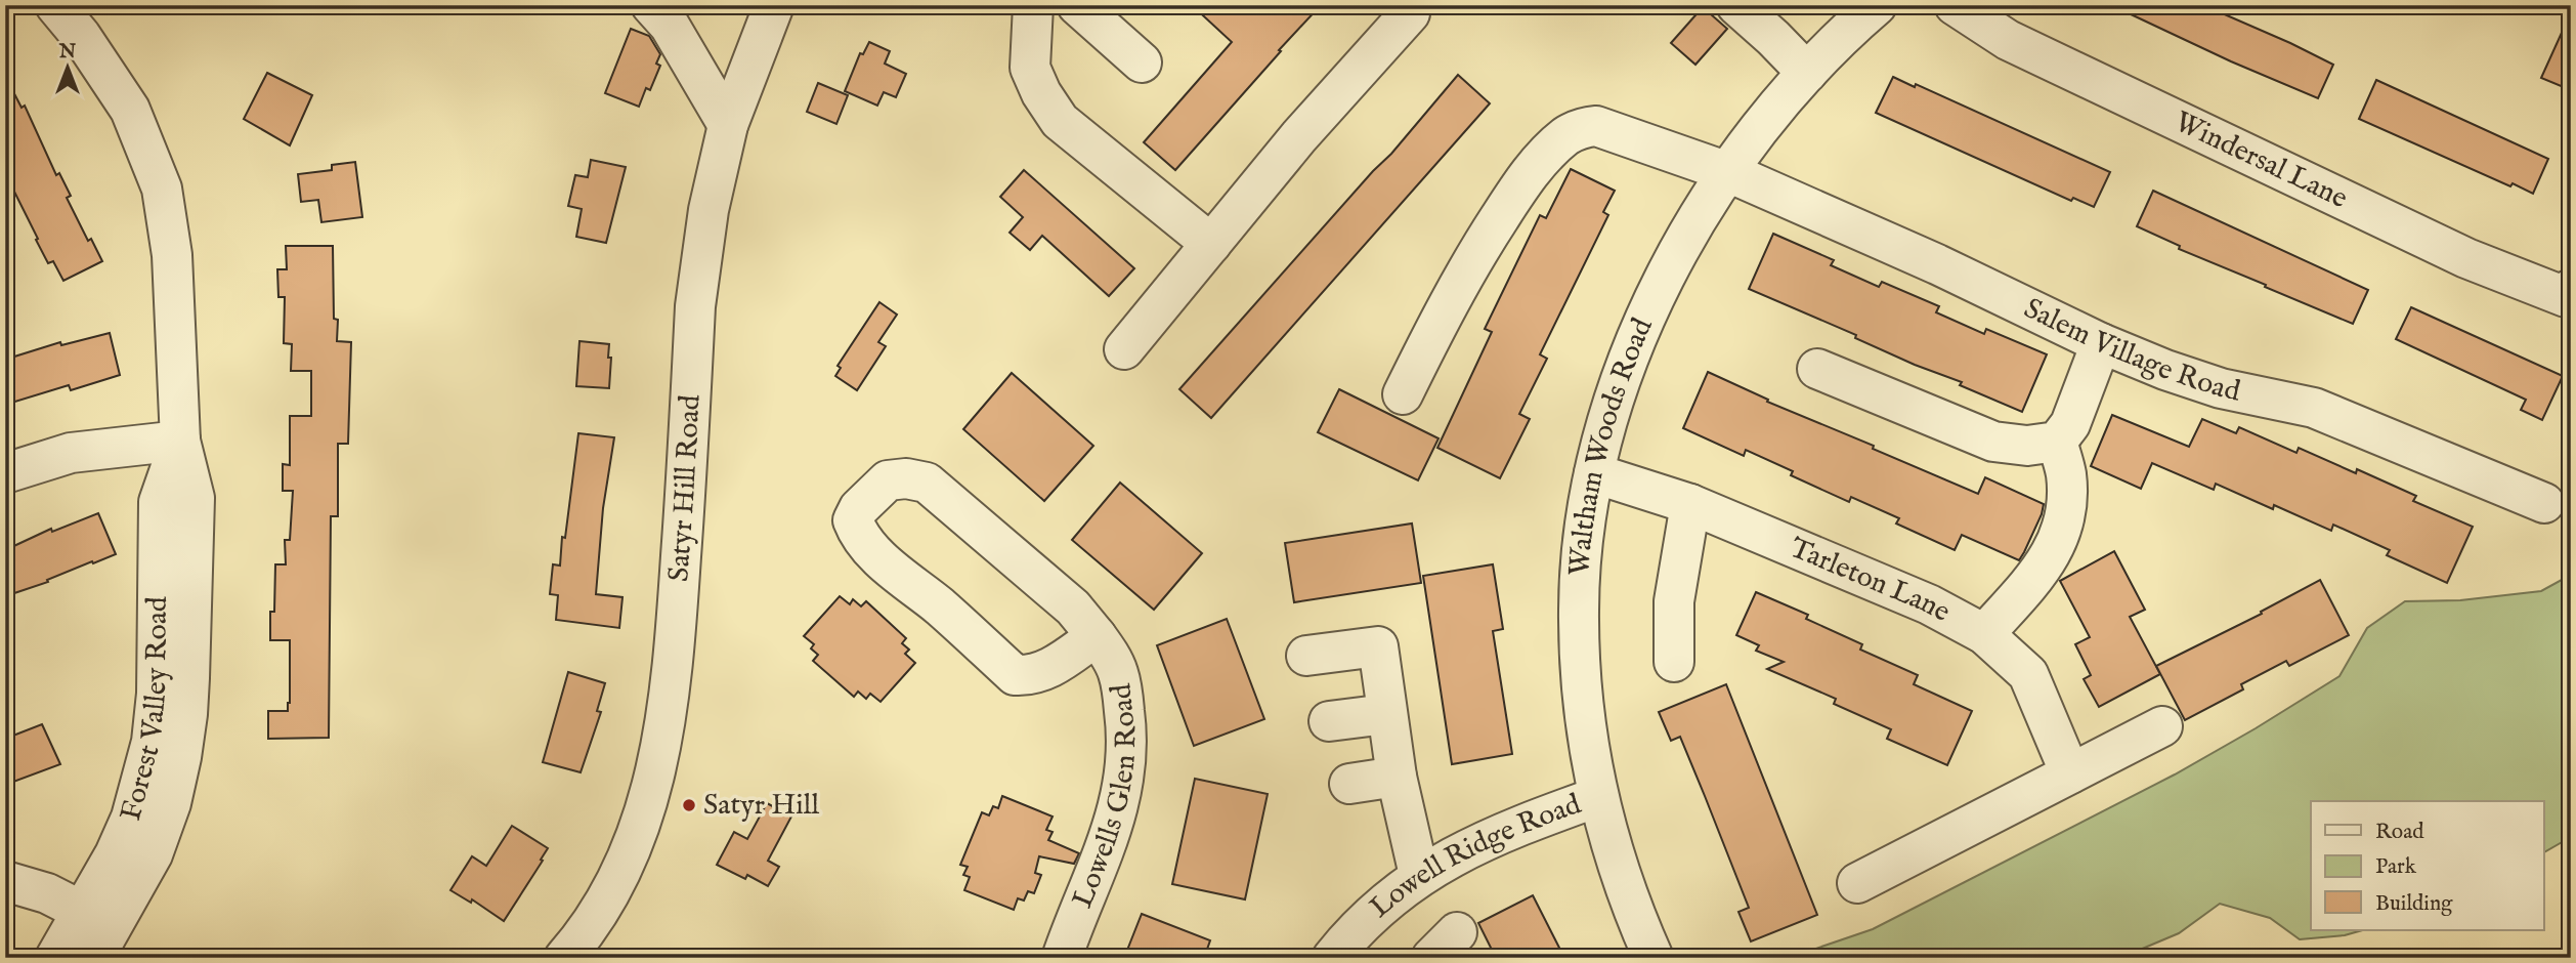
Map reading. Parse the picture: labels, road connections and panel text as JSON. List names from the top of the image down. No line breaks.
{"streets":{"street":["Windersal Lane","Salem Village Road","Waltham Woods Road","Satyr Hill Road","Tarleton Lane","Forest Valley Road","Lowells Glen Road","Lowell Ridge Road"]},"crossings":[["Salem Village Road","Waltham Woods Road"],["Waltham Woods Road","Tarleton Lane"],["Waltham Woods Road","Lowell Ridge Road"]],"places":["Satyr Hill"],"legend":["Road","Park","Building"],"north":"top"}
